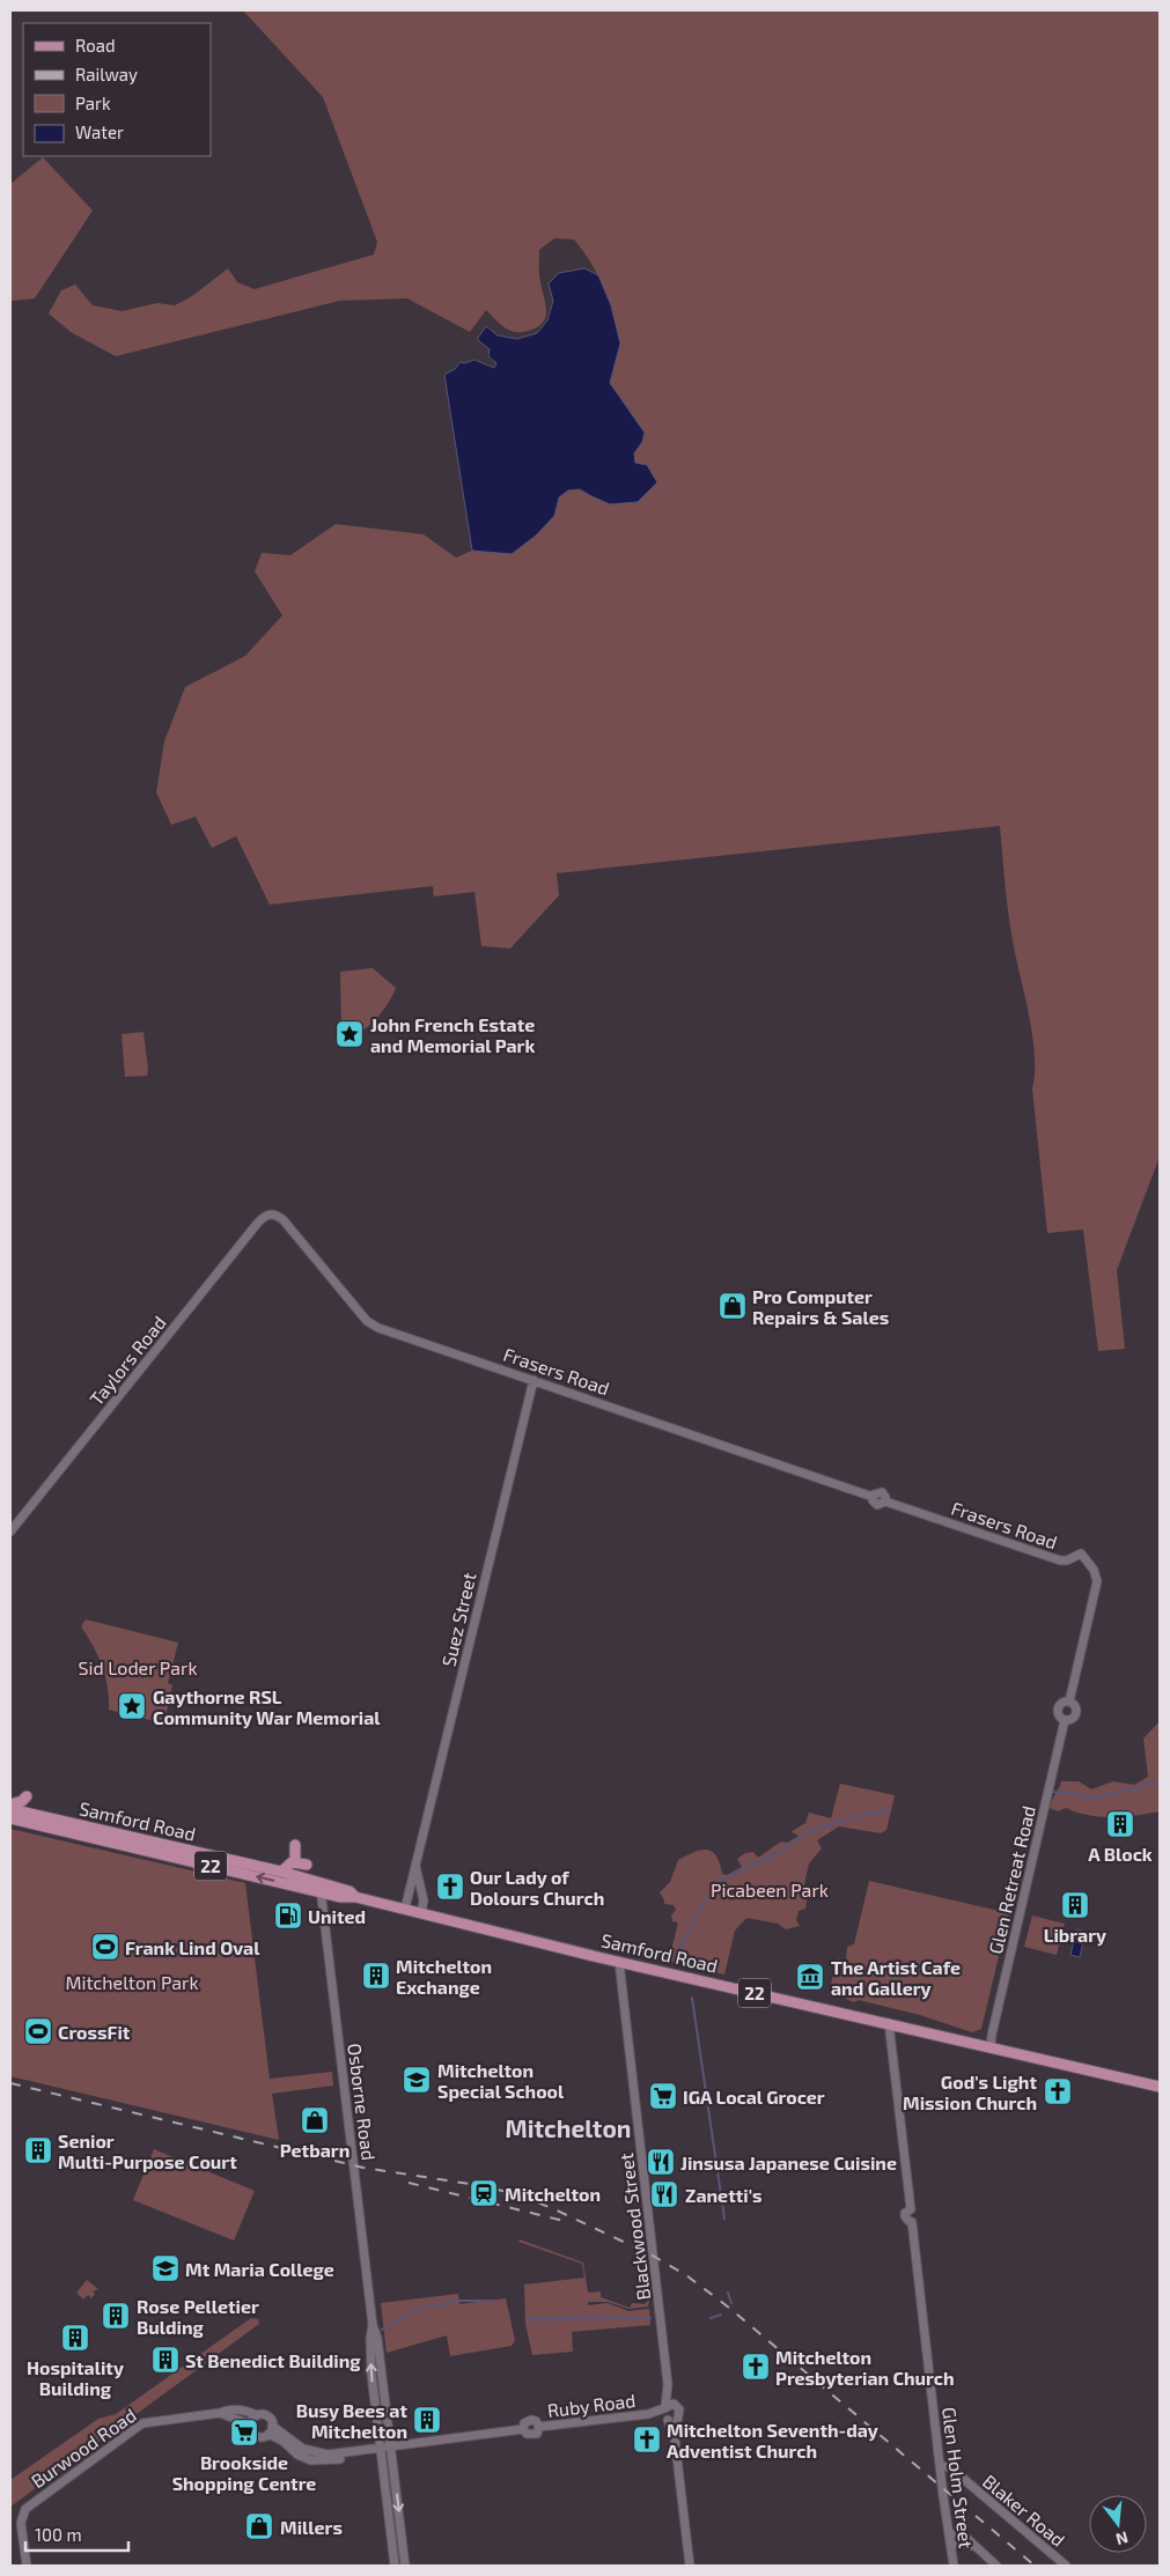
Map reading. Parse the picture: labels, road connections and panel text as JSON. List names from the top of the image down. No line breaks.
{"streets":{"main road":["Samford Road","22"],"street":["Taylors Road","Frasers Road","Suez Street","Glen Retreat Road","Osborne Road","Blackwood Street","Ruby Road","Burwood Road","Glen Holm Street","Blaker Road"]},"crossings":[["Taylors Road","Frasers Road"],["Frasers Road","Suez Street"],["Frasers Road","Glen Retreat Road"],["Suez Street","Samford Road"],["Samford Road","Glen Retreat Road"],["Samford Road","Osborne Road"],["Samford Road","Blackwood Street"],["Samford Road","Glen Holm Street"],["Osborne Road","Ruby Road"],["Blackwood Street","Ruby Road"],["Glen Holm Street","Blaker Road"]],"districts":["Mitchelton"],"parks":["Sid Loder Park","Picabeen Park","Mitchelton Park"],"places":{"place":["John French Estate and Memorial Park","Gaythorne RSL Community War Memorial"],"shop":["Pro Computer Repairs & Sales","Petbarn","Millers"],"building":["A Block","Library","Mitchelton Exchange","Senior Multi-Purpose Court","Rose Pelletier Bulding","Hospitality Building","St Benedict Building","Busy Bees at Mitchelton"],"church":["Our Lady of Dolours Church","God's Light Mission Church","Mitchelton Presbyterian Church","Mitchelton Seventh-day Adventist Church"],"fuel station":["United"],"sports":["Frank Lind Oval","CrossFit"],"museum":["The Artist Cafe and Gallery"],"school or university":["Mitchelton Special School","Mt Maria College"],"supermarket":["IGA Local Grocer","Brookside Shopping Centre"],"restaurant":["Jinsusa Japanese Cuisine","Zanetti's"],"station":["Mitchelton"]},"legend":["Road","Railway","Park","Water"],"scale_bar":"100 m","north":"bottom"}
